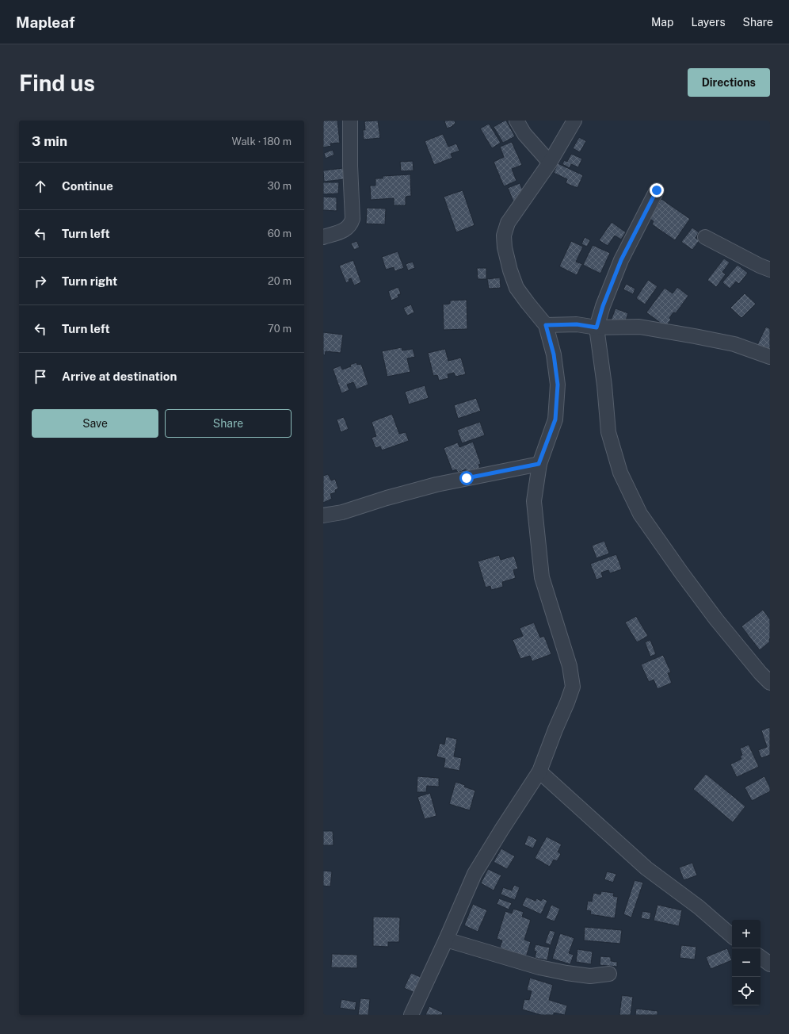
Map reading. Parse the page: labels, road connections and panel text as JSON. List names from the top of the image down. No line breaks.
{"page":{"header":"Mapleaf","nav":["Map","Layers","Share"],"buttons":["Directions",["Save","Share"]],"title":"Find us","heading":["3 min","Walk · 180 m"],"list":[["Continue","30 m"],["Turn left","60 m"],["Turn right","20 m"],["Turn left","70 m"],"Arrive at destination"],"map_buttons":["+","−"]}}
